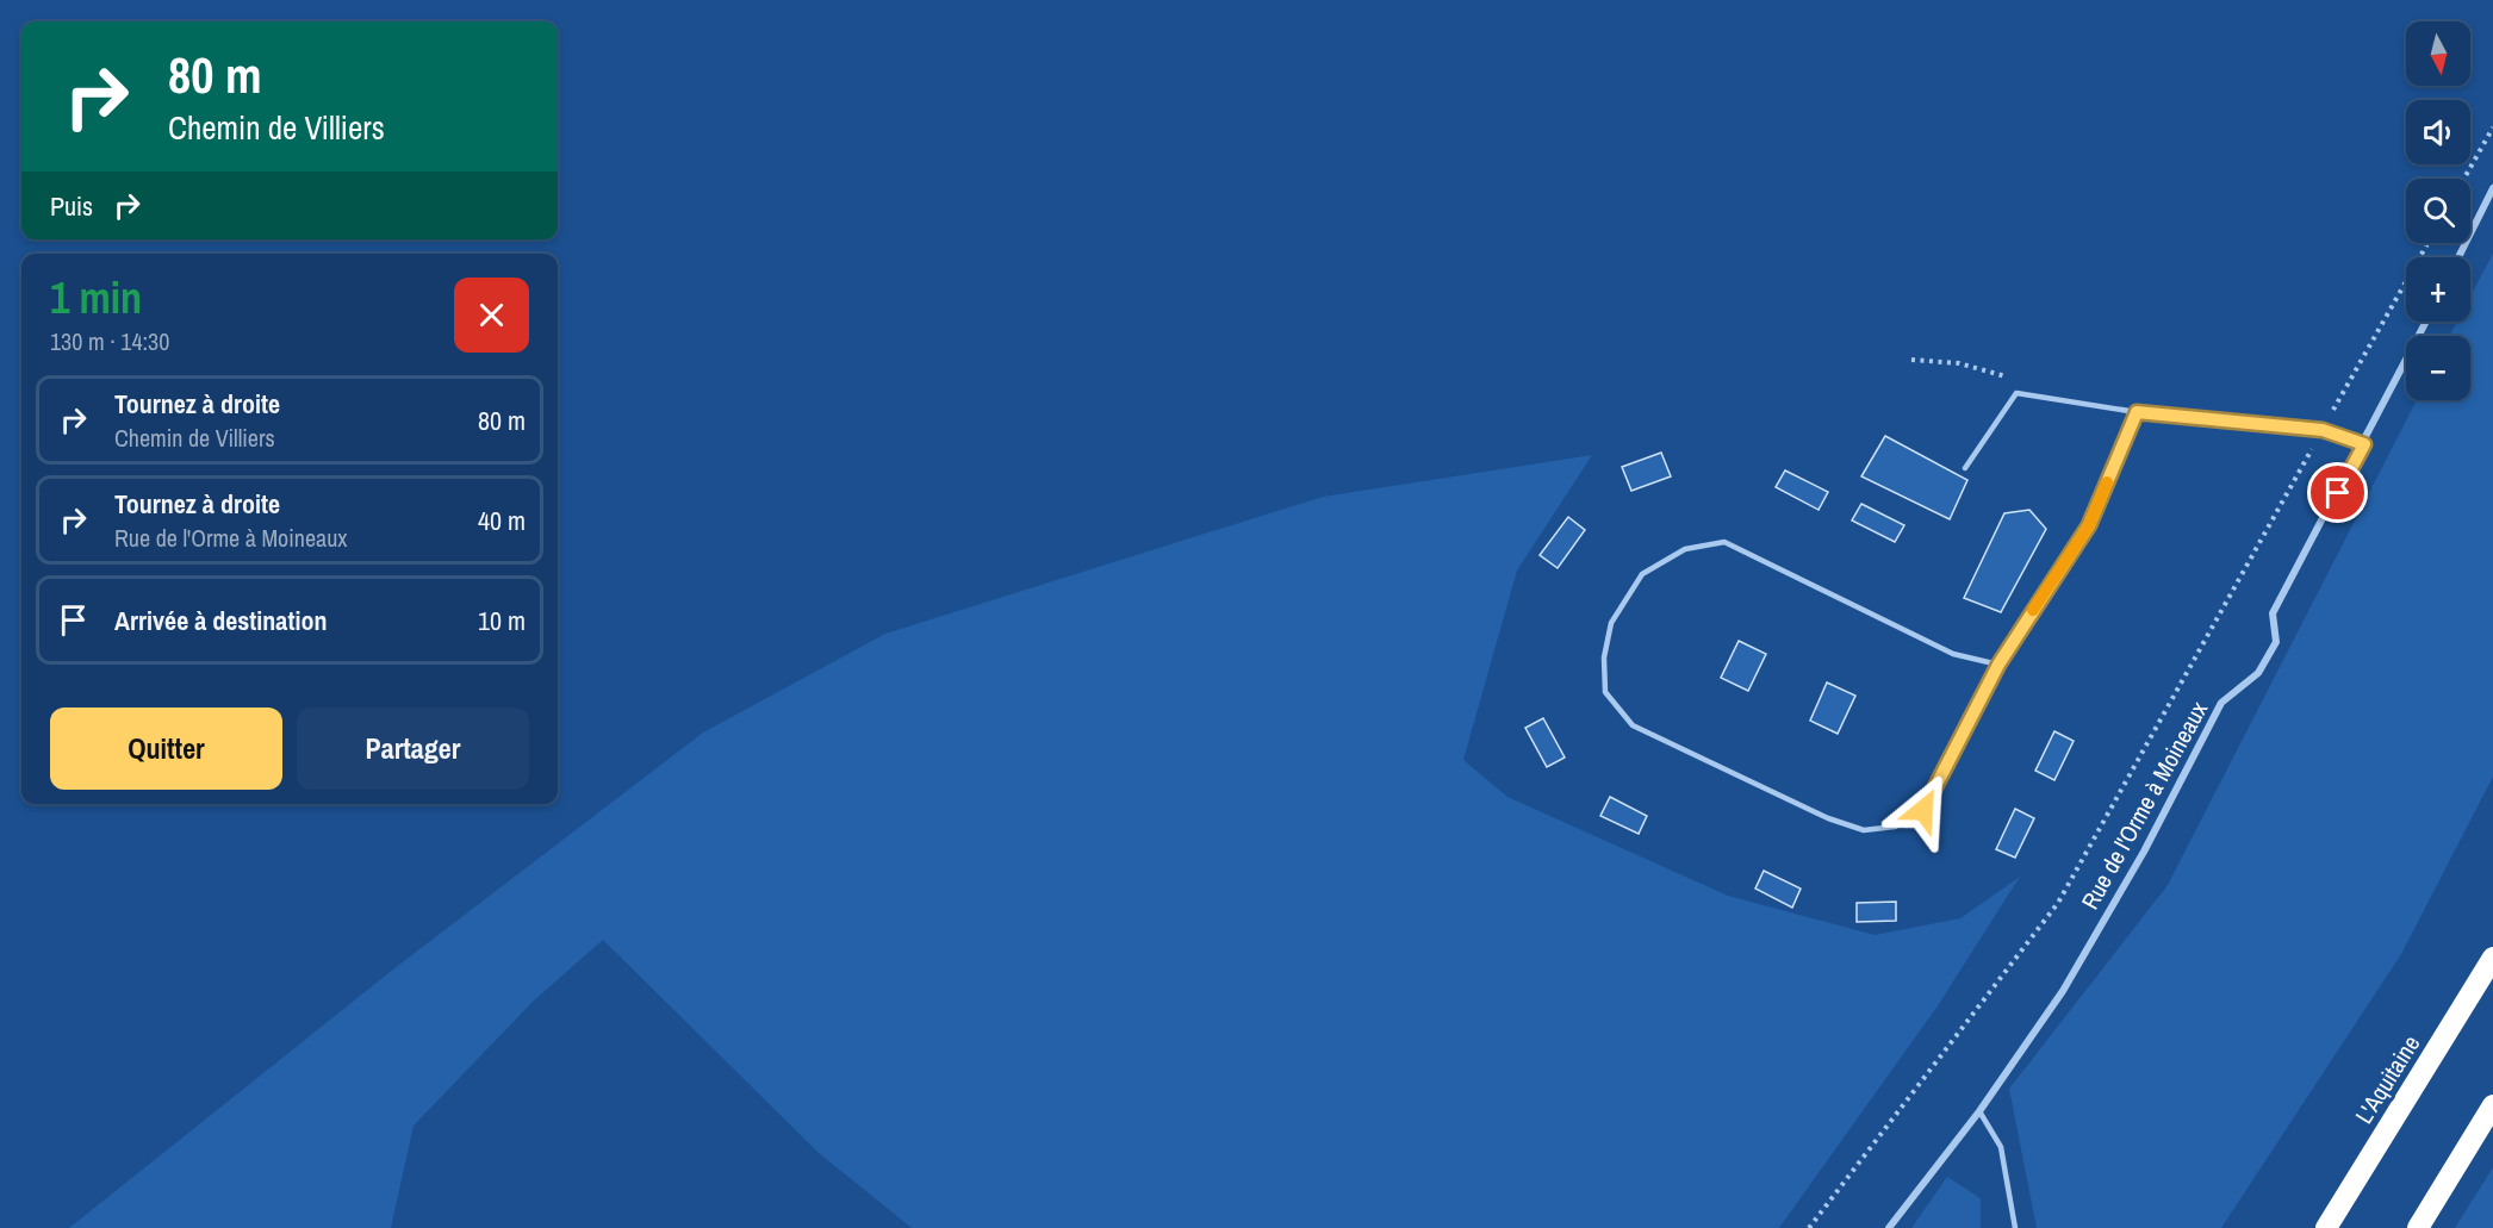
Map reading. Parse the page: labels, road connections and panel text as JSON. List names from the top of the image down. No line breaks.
{"streets":{"highway":["L'Aquitaine"],"street":["Rue de l'Orme à Moineaux"]},"north":"bottom","page":{"map_buttons":["+","−"],"turn":["80 m","Chemin de Villiers"],"then":"Puis","heading":["1 min","130 m · 14:30"],"list":[{"name":"Tournez à droite","note":"Chemin de Villiers","value":"80 m"},{"name":"Tournez à droite","note":"Rue de l'Orme à Moineaux","value":"40 m"},{"name":"Arrivée à destination","value":"10 m"}],"buttons":["Quitter","Partager"]}}
